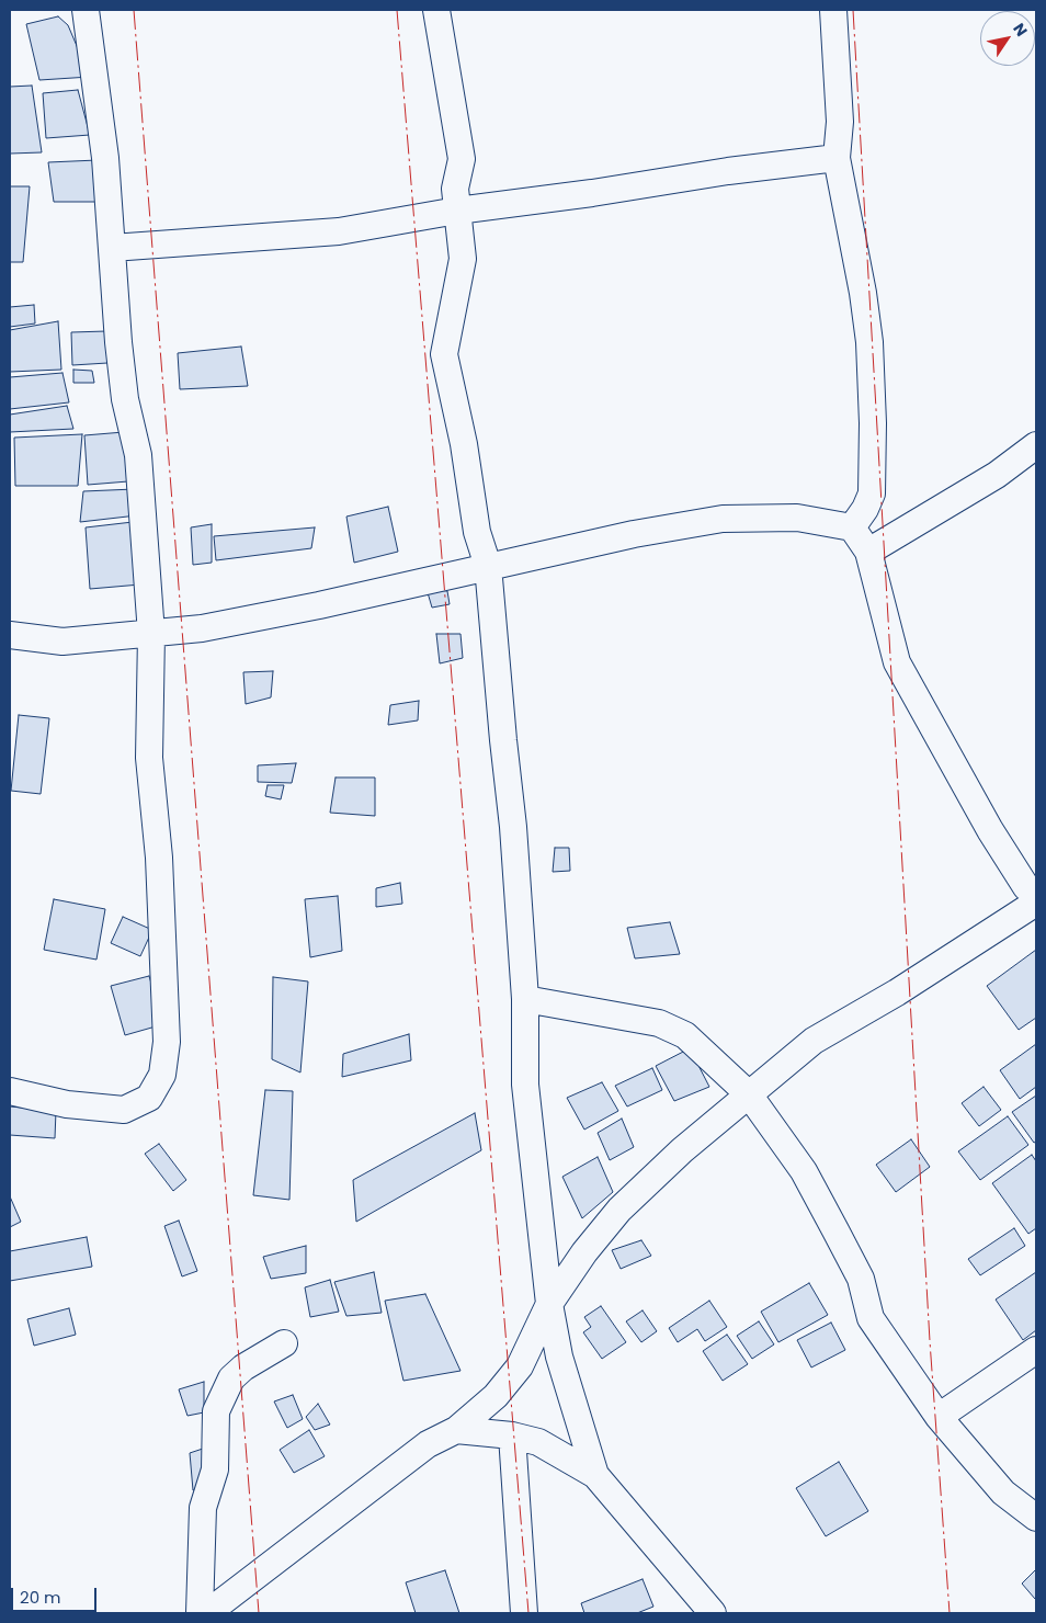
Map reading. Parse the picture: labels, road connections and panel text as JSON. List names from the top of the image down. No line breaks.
{"scale_bar":"20 m","north":"top right"}
